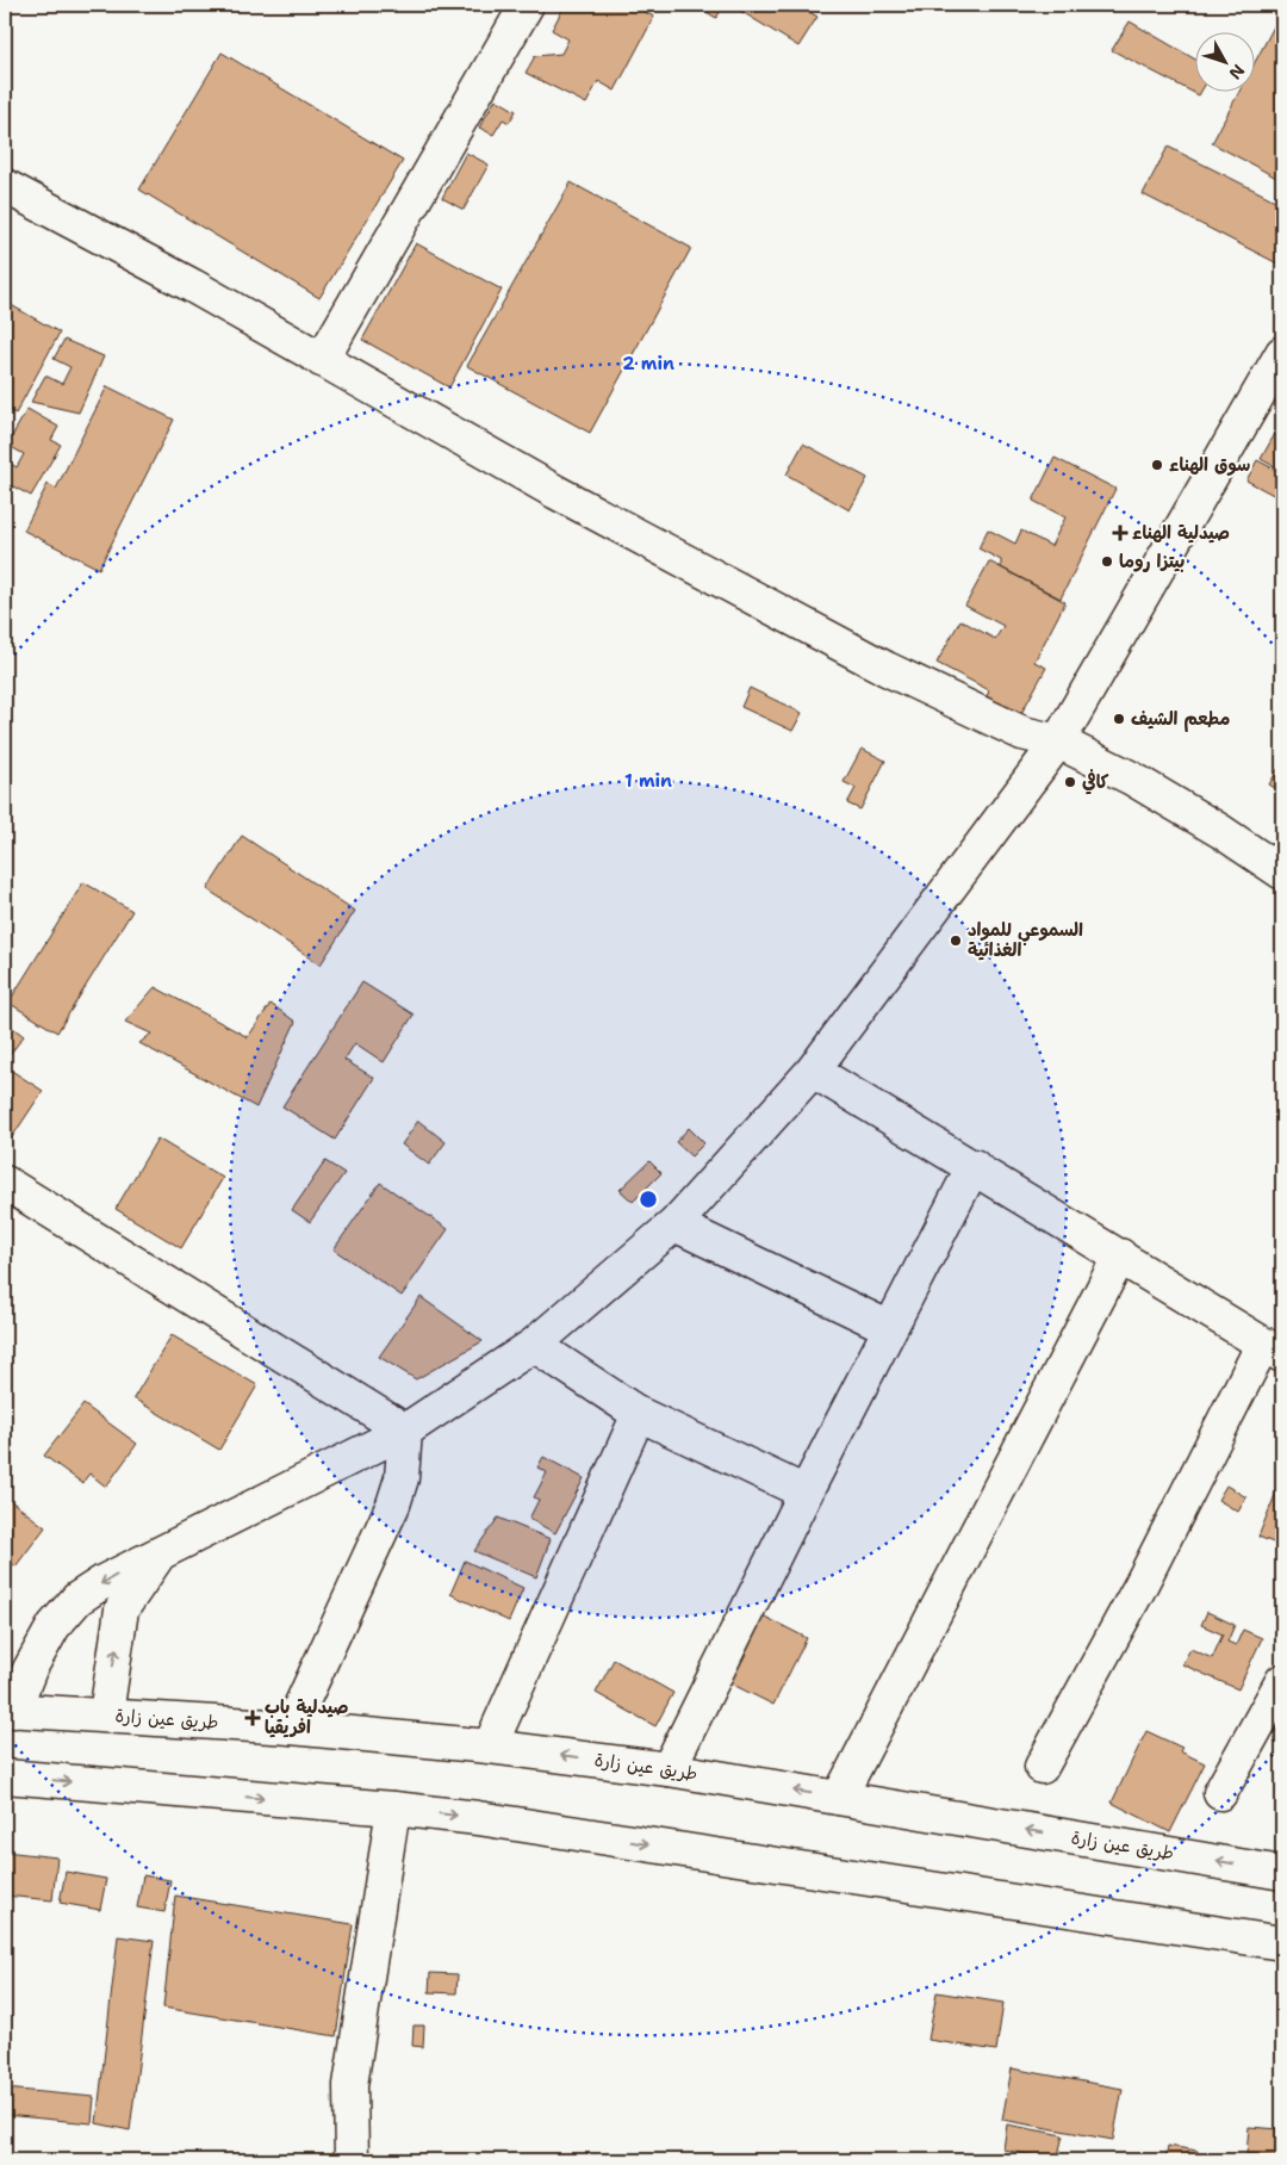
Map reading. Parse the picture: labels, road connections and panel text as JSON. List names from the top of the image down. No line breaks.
{"streets":{"street":["طريق عين زارة"]},"places":{"other":["سوق الهناء","بيتزا روما","مطعم الشيف","كافي","السموعي للمواد الغذائية"],"health":["صيدلية الهناء","صيدلية باب افريقيا"]},"north":"bottom right","rings":["2 min","1 min"]}
